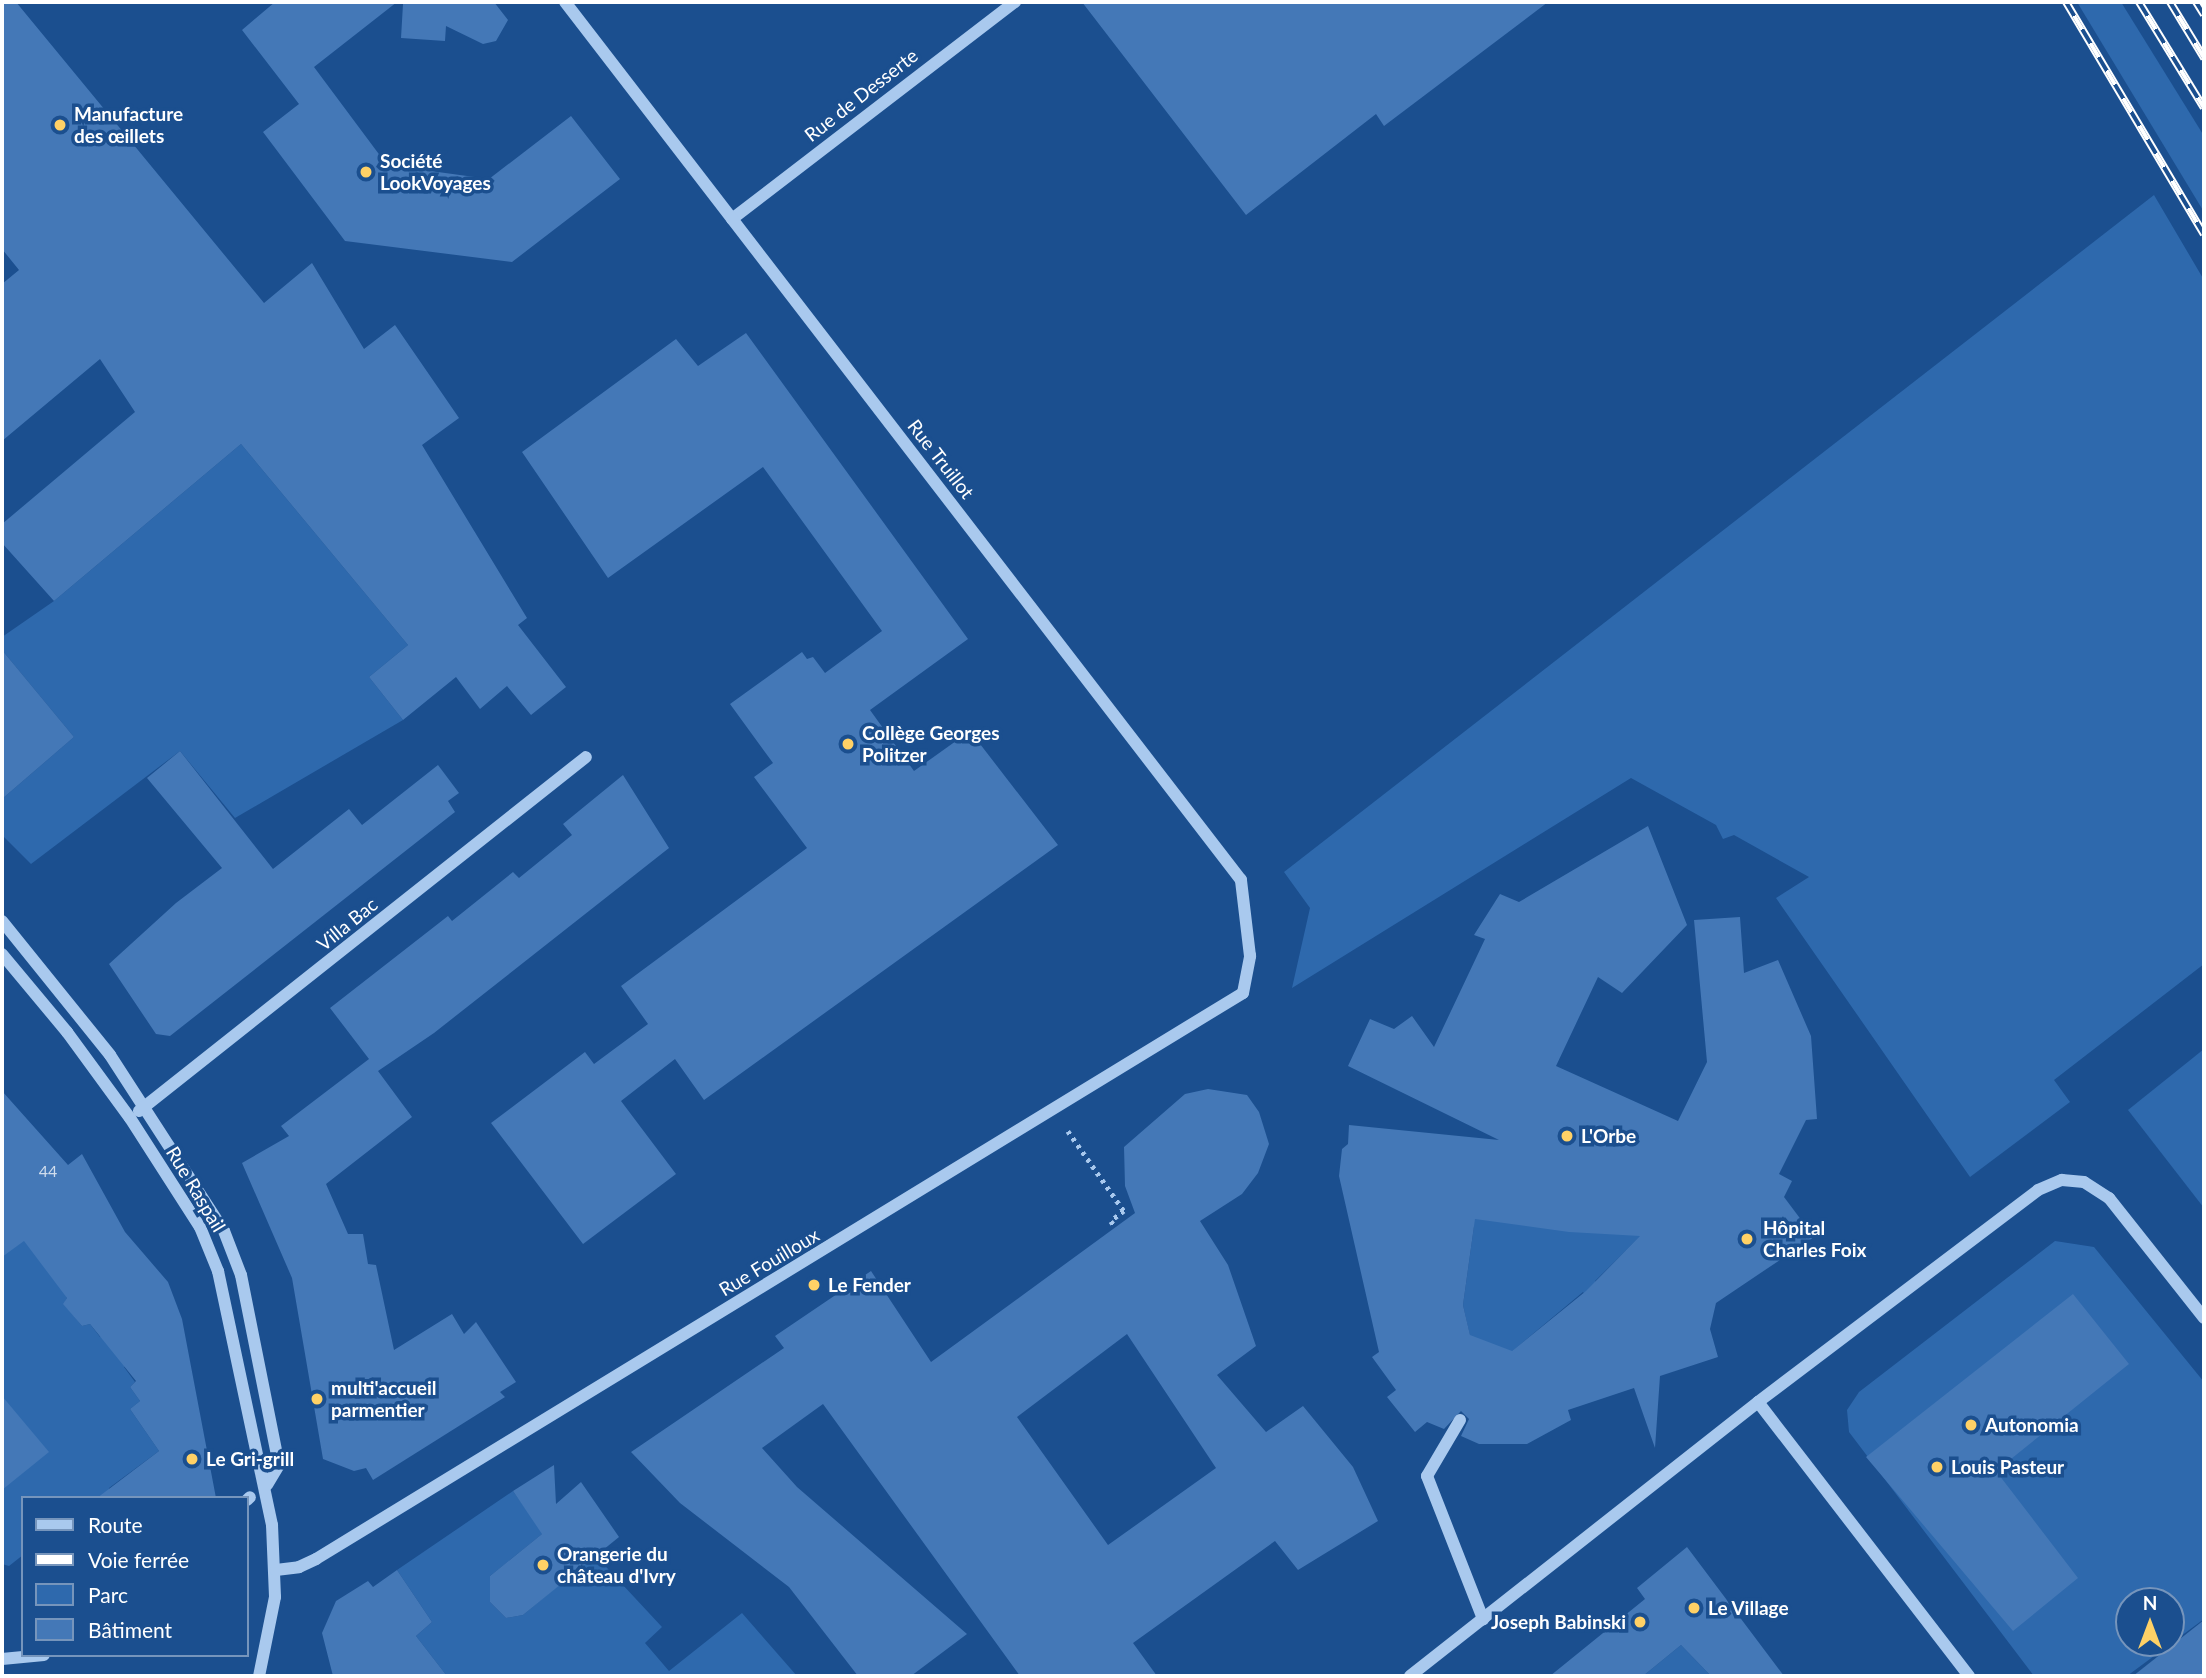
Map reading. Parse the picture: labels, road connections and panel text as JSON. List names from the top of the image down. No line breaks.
{"streets":{"street":["Rue de Desserte","Rue Truillot","Villa Bac","Rue Raspail","Rue Fouilloux"]},"crossings":[["Rue de Desserte","Rue Truillot"],["Rue Truillot","Rue Fouilloux"],["Villa Bac","Rue Raspail"],["Rue Raspail","Rue Fouilloux"]],"places":["Manufacture des œillets","Société LookVoyages","Collège Georges Politzer","L'Orbe","Hôpital Charles Foix","Le Fender","multi'accueil parmentier","Autonomia","Le Gri-grill","Louis Pasteur","Orangerie du château d'Ivry","Le Village","Joseph Babinski"],"house_numbers":["44"],"legend":["Route","Voie ferrée","Parc","Bâtiment"],"north":"top"}
